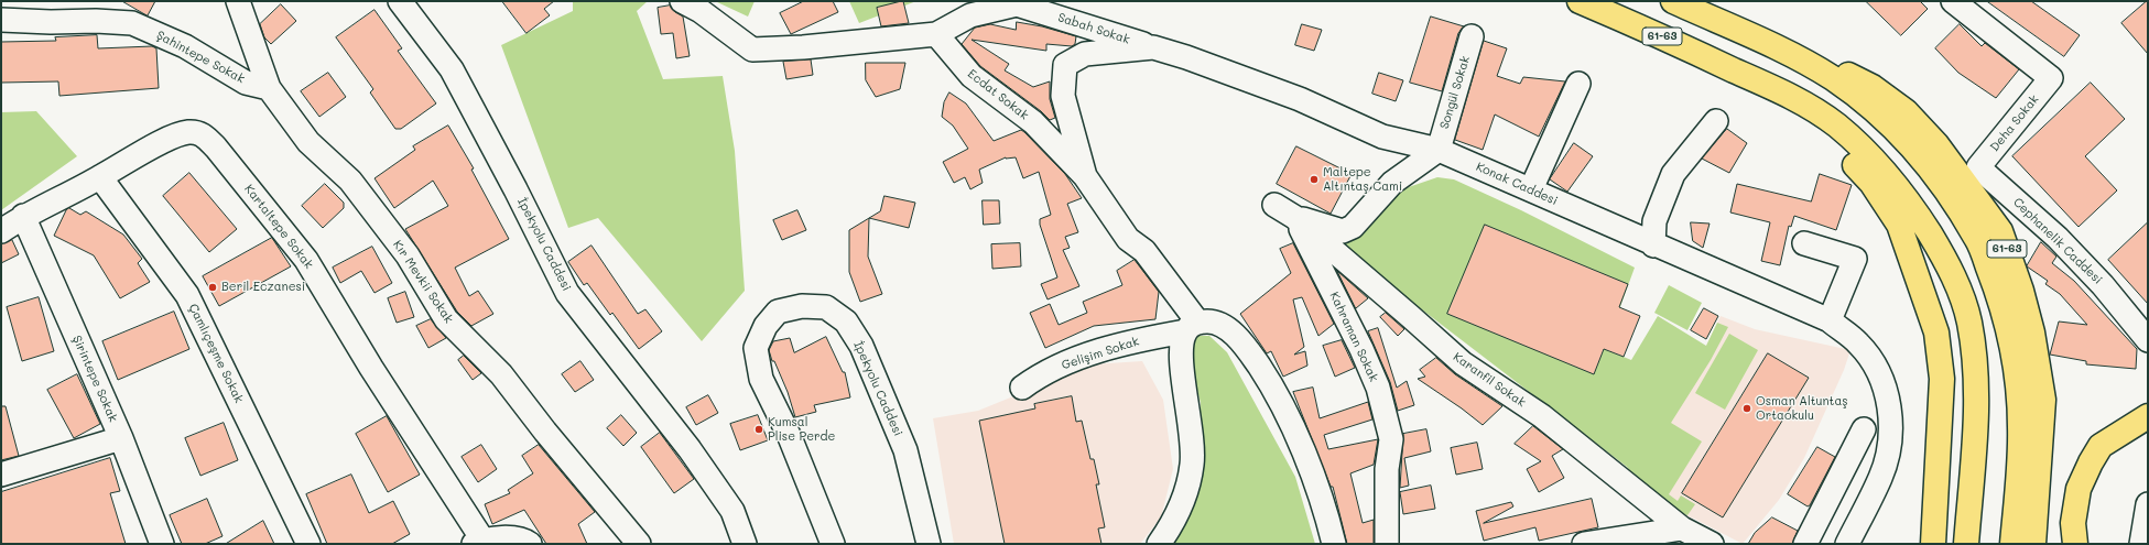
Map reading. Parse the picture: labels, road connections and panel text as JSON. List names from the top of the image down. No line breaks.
{"streets":{"main road":["61-63"],"street":["Sabah Sokak","Şahintepe Sokak","Songül Sokak","Ecdat Sokak","Deha Sokak","Konak Caddesi","Kartaltepe Sokak","Cephanelik Caddesi","İpekyolu Caddesi","Kır Mevkii Sokak","Kahraman Sokak","Çamlıçeşme Sokak","Gelişim Sokak","Şirintepe Sokak","Karanfil Sokak"]},"crossings":[["Sabah Sokak","Ecdat Sokak"],["Sabah Sokak","Konak Caddesi"],["Şahintepe Sokak","Kır Mevkii Sokak"],["Songül Sokak","Konak Caddesi"],["Ecdat Sokak","Konak Caddesi"],["Ecdat Sokak","Gelişim Sokak"],["Deha Sokak","Cephanelik Caddesi"],["Kartaltepe Sokak","Çamlıçeşme Sokak"],["Kartaltepe Sokak","Şirintepe Sokak"],["Kahraman Sokak","Karanfil Sokak"]],"places":["Maltepe Altıntaş Cami","Beril Eczanesi","Osman Altuntaş Ortaokulu","Kumsal Plise Perde"]}
